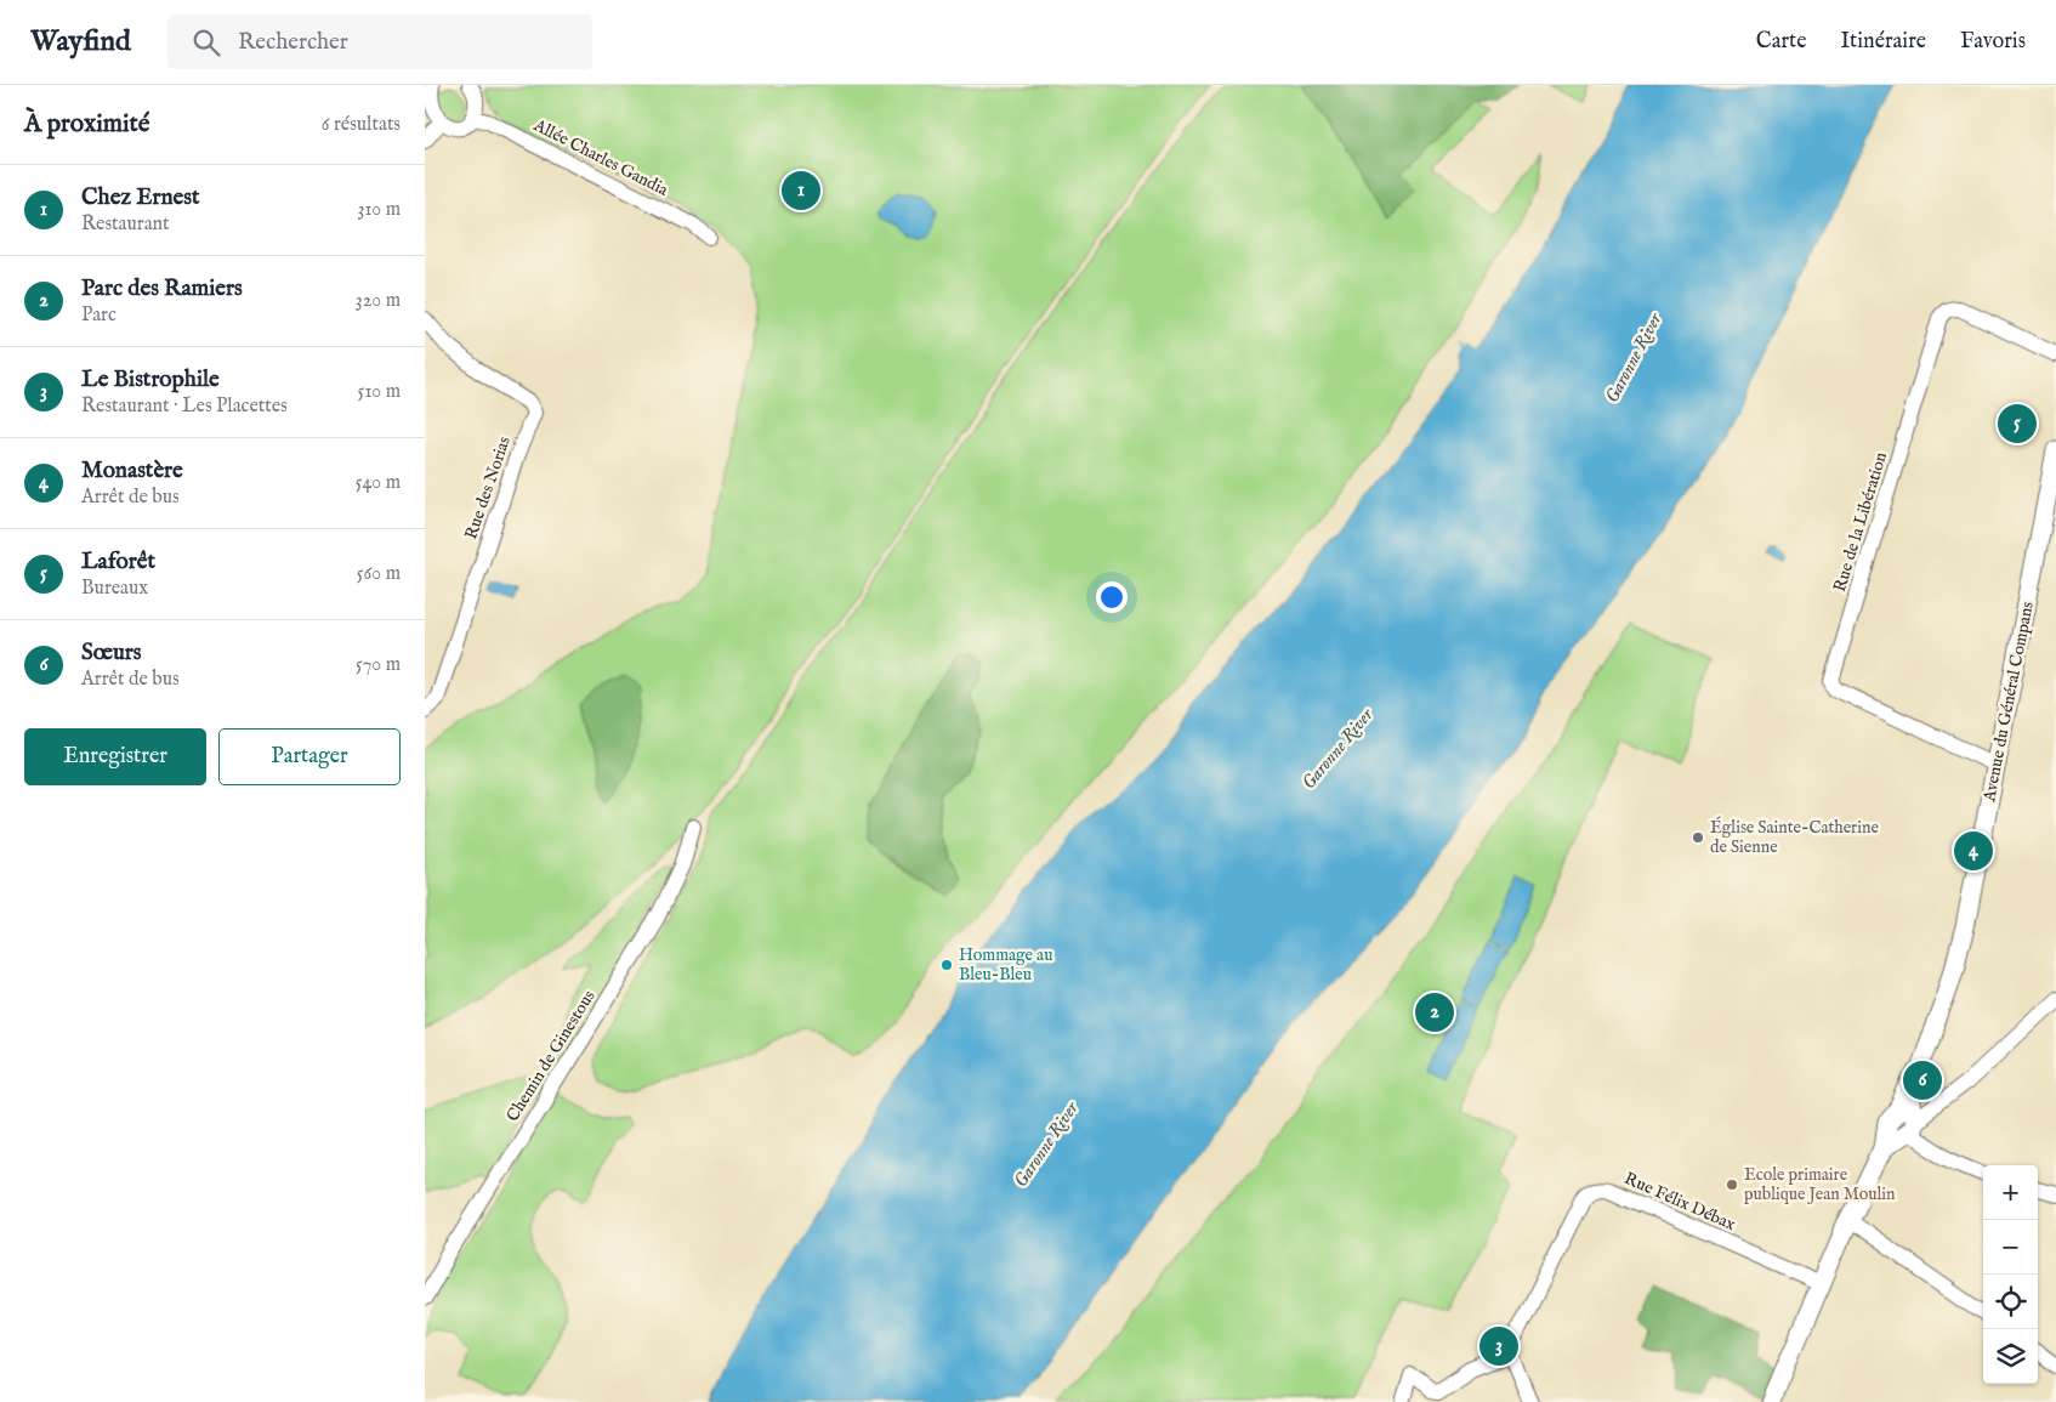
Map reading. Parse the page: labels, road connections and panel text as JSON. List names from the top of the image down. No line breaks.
{"streets":{"main road":["Avenue du Général Compans"],"street":["Allée Charles Gandia","Rue des Norias","Rue de la Libération","Chemin de Ginestous","Rue Félix Débax"]},"crossings":[["Rue de la Libération","Avenue du Général Compans"],["Avenue du Général Compans","Rue Félix Débax"]],"water":["Garonne River"],"places":["Église Sainte-Catherine de Sienne","Hommage au Bleu-Bleu","Ecole primaire publique Jean Moulin"],"page":{"header":"Wayfind","search":"Rechercher","nav":["Carte","Itinéraire","Favoris"],"heading":["À proximité","6 résultats"],"list":[{"mark":"1","name":"Chez Ernest","note":"Restaurant","value":"310 m"},{"mark":"2","name":"Parc des Ramiers","note":"Parc","value":"320 m"},{"mark":"3","name":"Le Bistrophile","note":"Restaurant · Les Placettes","value":"510 m"},{"mark":"4","name":"Monastère","note":"Arrêt de bus","value":"540 m"},{"mark":"5","name":"Laforêt","note":"Bureaux","value":"560 m"},{"mark":"6","name":"Sœurs","note":"Arrêt de bus","value":"570 m"}],"pins":["1","5","4","2","6","3"],"buttons":["Enregistrer","Partager"],"map_buttons":["+","−"]}}
